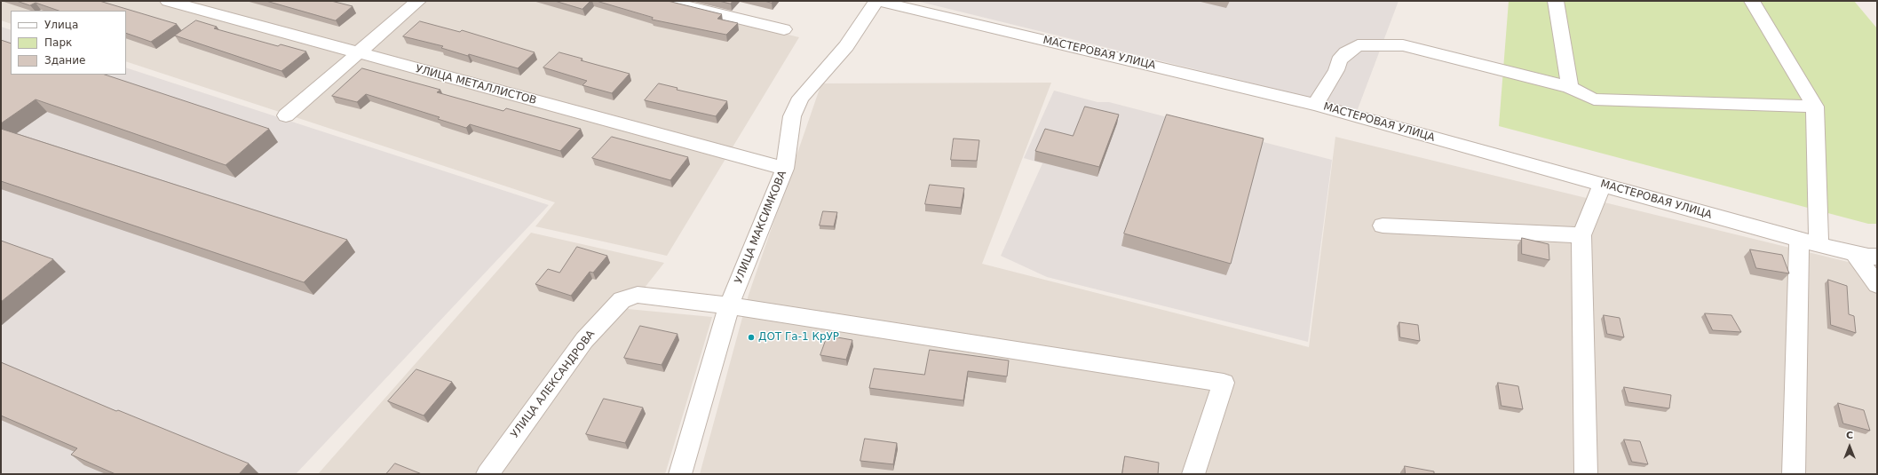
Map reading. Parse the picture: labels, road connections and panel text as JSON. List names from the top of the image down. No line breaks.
{"streets":{"street":["МАСТЕРОВАЯ УЛИЦА","УЛИЦА МЕТАЛЛИСТОВ","УЛИЦА МАКСИМКОВА","УЛИЦА АЛЕКСАНДРОВА"]},"crossings":[["МАСТЕРОВАЯ УЛИЦА","УЛИЦА МАКСИМКОВА"],["УЛИЦА МЕТАЛЛИСТОВ","УЛИЦА МАКСИМКОВА"],["УЛИЦА МАКСИМКОВА","УЛИЦА АЛЕКСАНДРОВА"]],"places":["ДОТ Га-1 КрУР"],"legend":["Улица","Парк","Здание"],"north":"top"}
